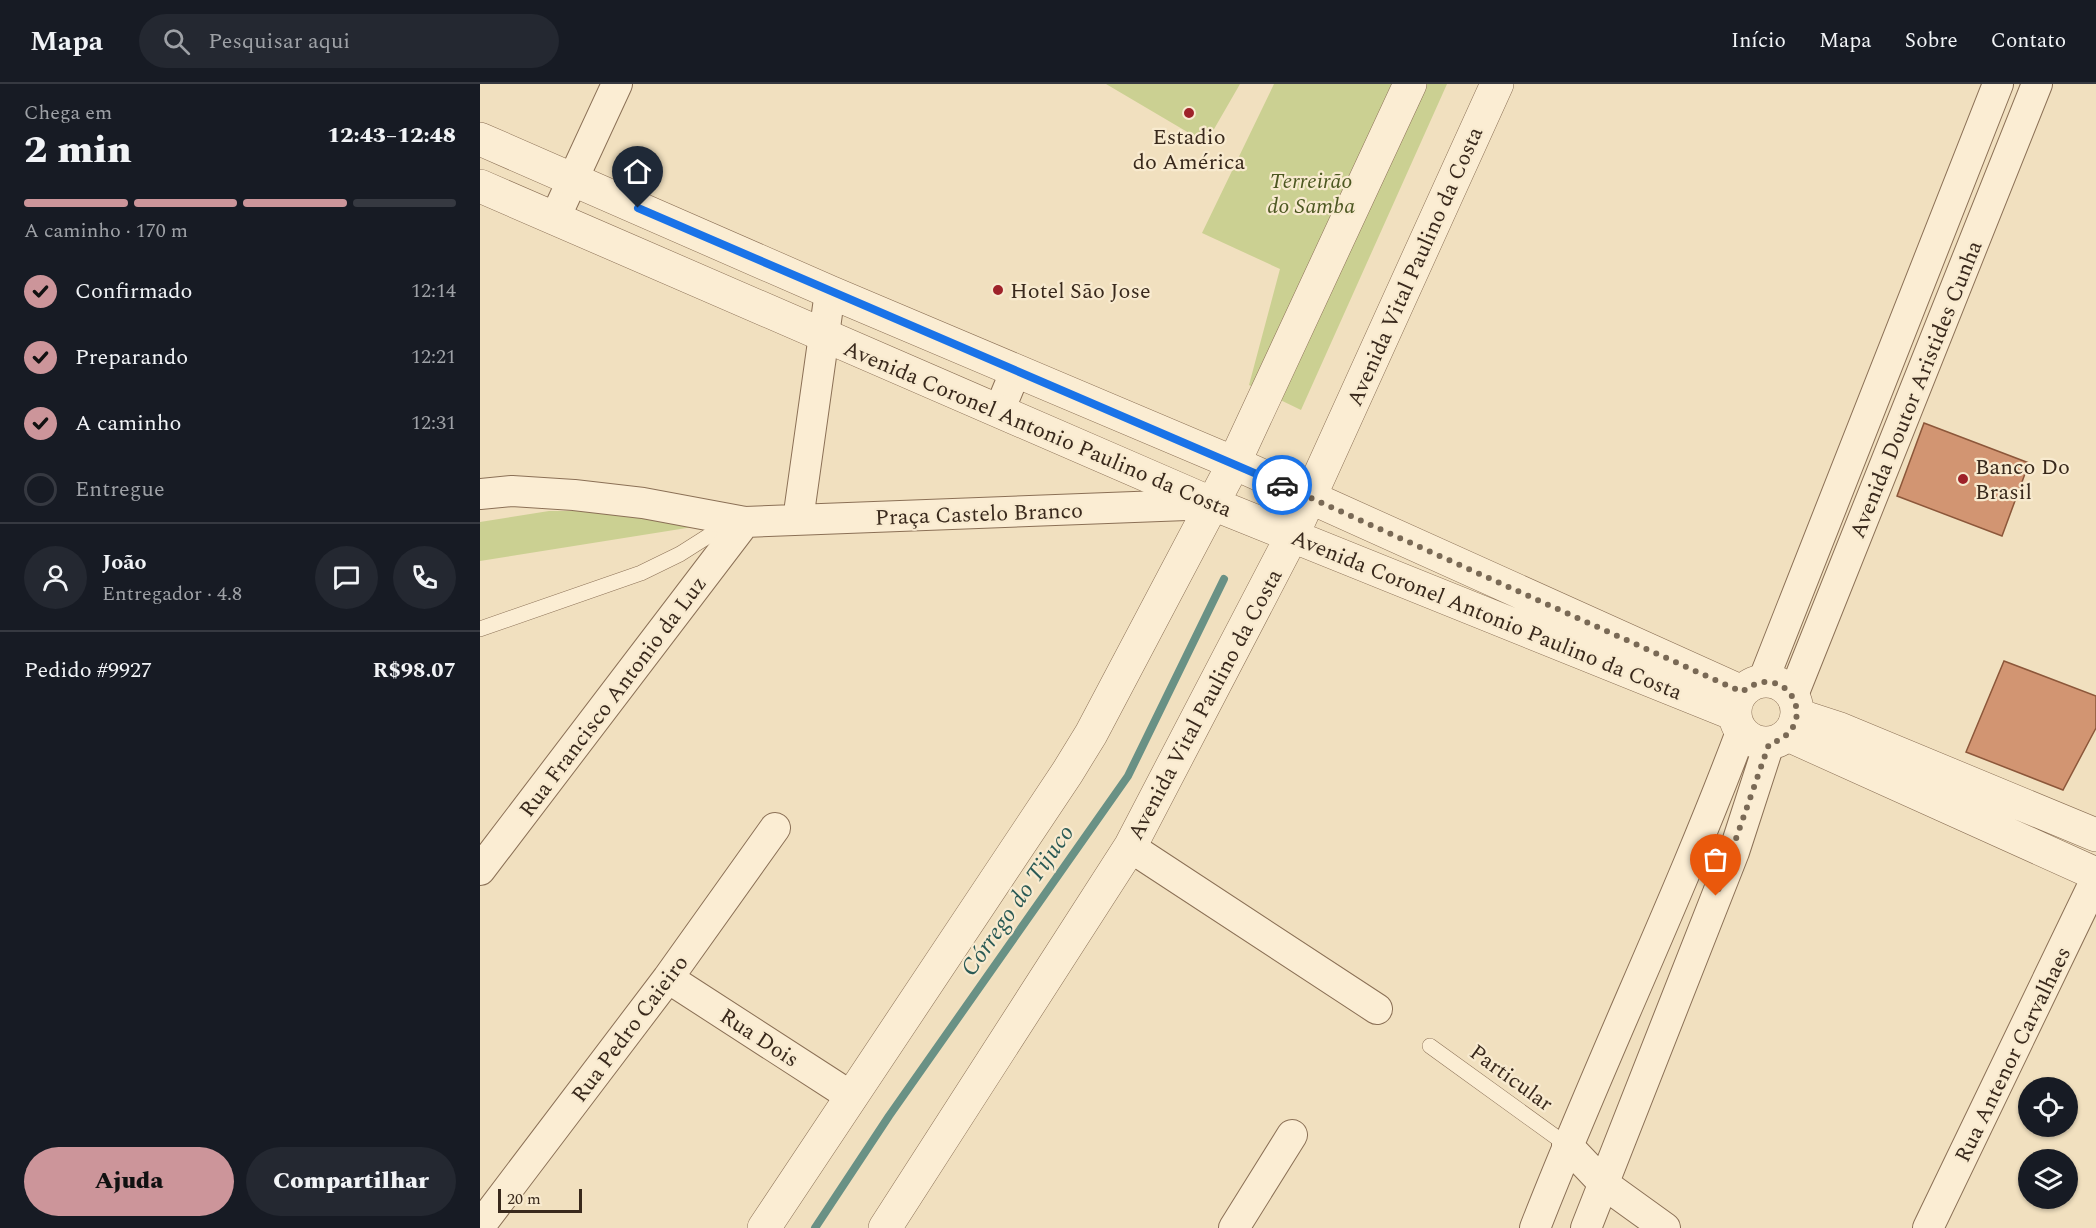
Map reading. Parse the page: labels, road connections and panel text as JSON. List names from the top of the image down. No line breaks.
{"streets":{"street":["Avenida Vital Paulino da Costa","Avenida Doutor Aristides Cunha","Avenida Coronel Antonio Paulino da Costa","Praça Castelo Branco","Rua Francisco Antonio da Luz","Rua Pedro Caieiro","Rua Dois","Rua Antenor Carvalhaes"],"lane":["Particular"]},"crossings":[["Avenida Vital Paulino da Costa","Avenida Coronel Antonio Paulino da Costa"],["Avenida Doutor Aristides Cunha","Avenida Coronel Antonio Paulino da Costa"],["Avenida Doutor Aristides Cunha","Particular"],["Avenida Coronel Antonio Paulino da Costa","Praça Castelo Branco"],["Praça Castelo Branco","Rua Francisco Antonio da Luz"],["Rua Pedro Caieiro","Rua Dois"]],"water":["Córrego do Tijuco"],"parks":["Terreirão do Samba"],"places":["Estadio do América","Hotel São Jose","Banco Do Brasil"],"scale_bar":"20 m","page":{"header":"Mapa","search":"Pesquisar aqui","nav":["Início","Mapa","Sobre","Contato"],"heading":["2 min","Chega em","12:43–12:48"],"panel":["João","Entregador · 4.8","Pedido #9927","R$98.07"],"bar":"A caminho · 170 m","list":[["Confirmado","12:14"],["Preparando","12:21"],["A caminho","12:31"],"Entregue"],"buttons":["Ajuda","Compartilhar"],"scale":"20 m"}}
